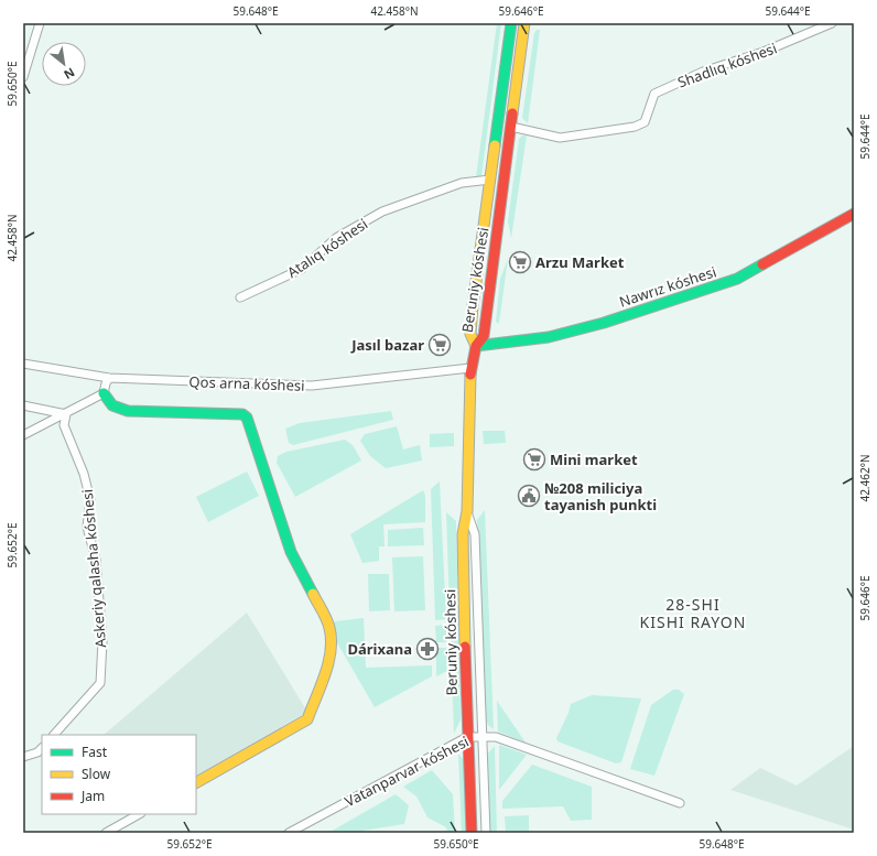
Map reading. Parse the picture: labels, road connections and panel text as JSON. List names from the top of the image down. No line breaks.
{"streets":{"street":["Shadlıq kóshesi","Atalıq kóshesi","Beruniy kóshesi","Nawrız kóshesi","Qos arna kóshesi","Askeriy qalasha kóshesi","Vatanparvar kóshesi"]},"crossings":[["Shadlıq kóshesi","Beruniy kóshesi"],["Atalıq kóshesi","Beruniy kóshesi"],["Beruniy kóshesi","Nawrız kóshesi"],["Beruniy kóshesi","Vatanparvar kóshesi"]],"districts":["28-SHI KISHI RAYON"],"places":{"supermarket":["Arzu Market","Jasıl bazar","Mini market"],"public building":["№208 miliciya tayanish punkti"],"pharmacy":["Dárixana"]},"legend":["Fast","Slow","Jam"],"north":"bottom right","coordinates":["59.648°E","42.458°N","59.646°E","59.644°E","59.650°E","42.462°N","59.652°E"]}
